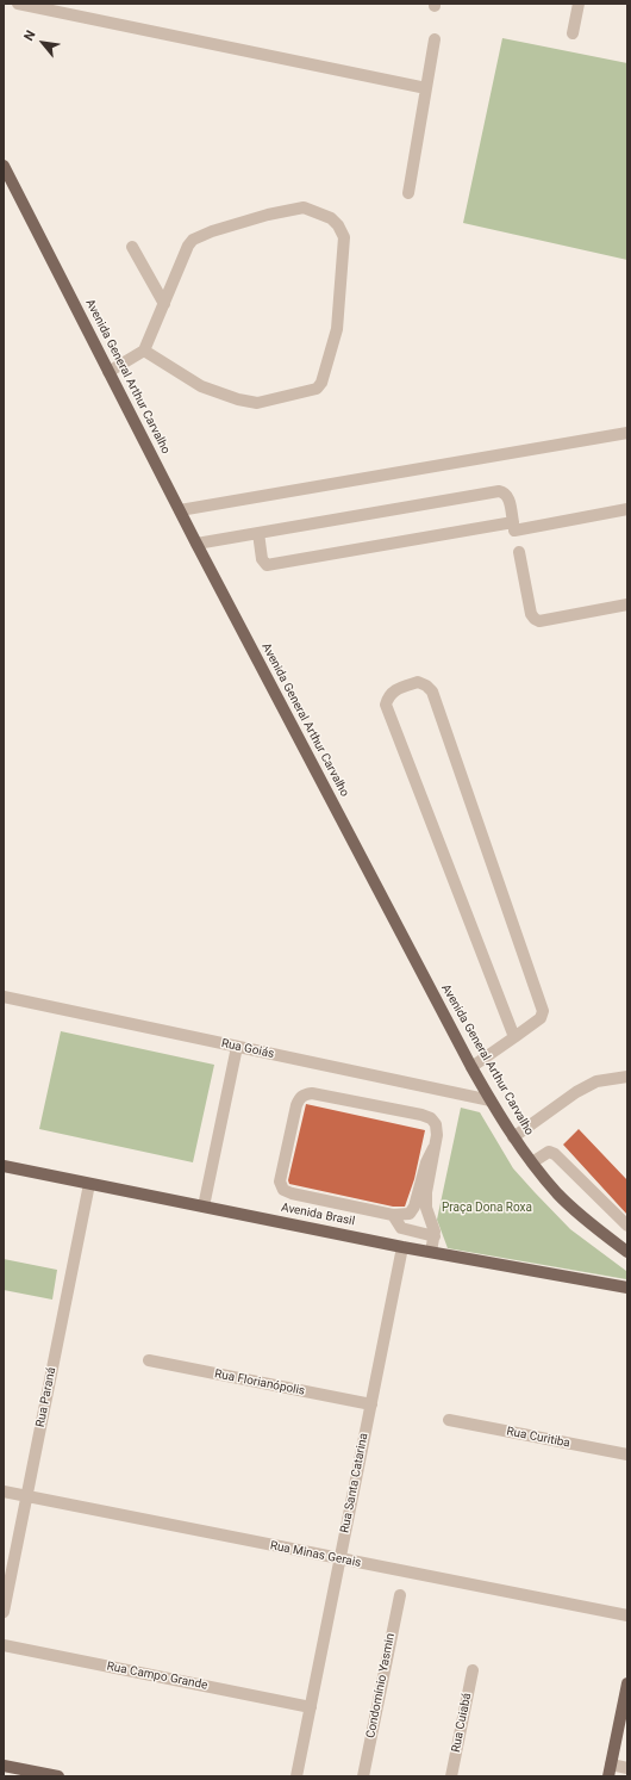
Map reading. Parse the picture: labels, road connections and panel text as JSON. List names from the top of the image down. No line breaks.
{"streets":{"main road":["Avenida General Arthur Carvalho","Avenida Brasil"],"street":["Rua Goiás","Rua Florianópolis","Rua Paraná","Rua Curitiba","Rua Santa Catarina","Rua Minas Gerais","Rua Campo Grande","Condomínio Yasmin","Rua Cuiabá"]},"crossings":[["Avenida General Arthur Carvalho","Rua Goiás"],["Avenida Brasil","Rua Paraná"],["Avenida Brasil","Rua Santa Catarina"],["Rua Florianópolis","Rua Santa Catarina"],["Rua Paraná","Rua Minas Gerais"],["Rua Santa Catarina","Rua Minas Gerais"],["Rua Santa Catarina","Rua Campo Grande"]],"parks":["Praça Dona Roxa"],"north":"top left"}
